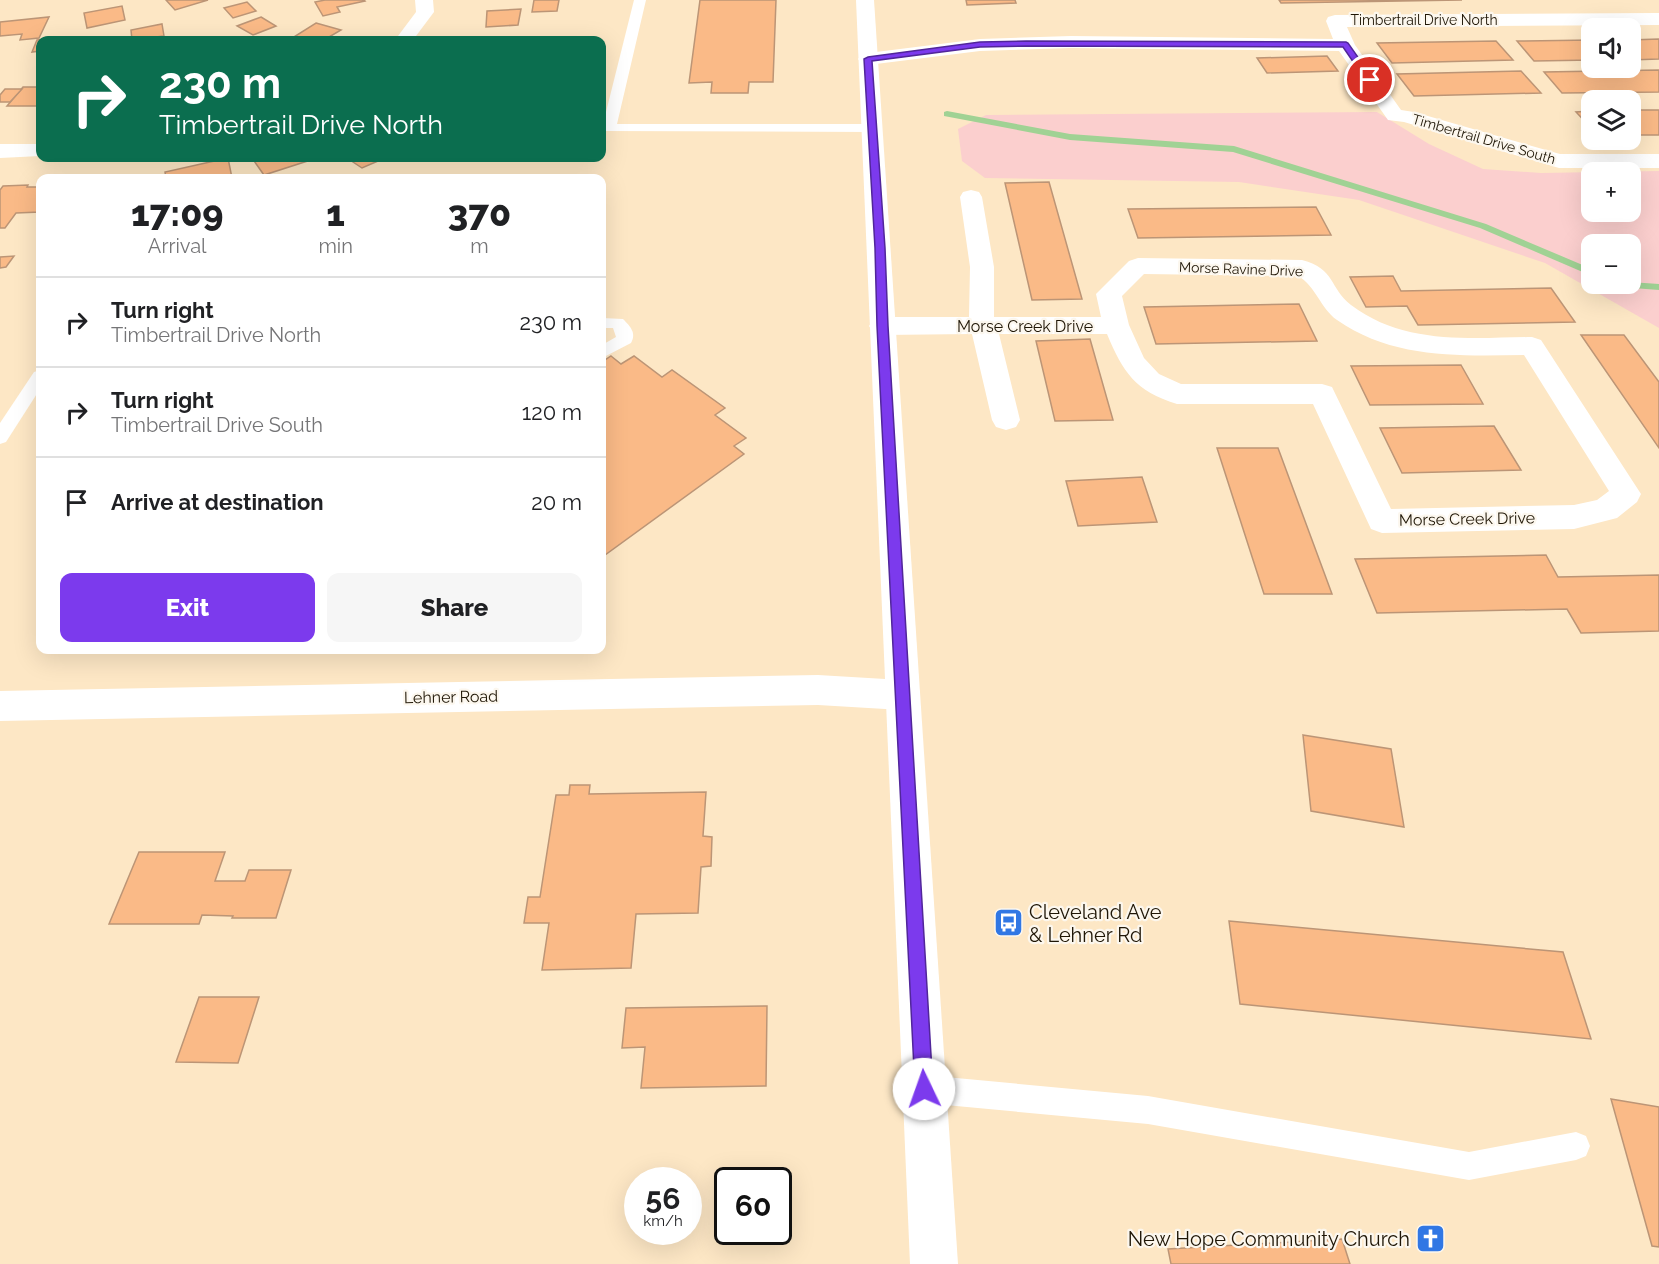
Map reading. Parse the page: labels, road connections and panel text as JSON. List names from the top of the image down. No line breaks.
{"streets":{"street":["Timbertrail Drive North","Timbertrail Drive South","Morse Ravine Drive","Morse Creek Drive","Lehner Road"]},"crossings":[["Timbertrail Drive North","Timbertrail Drive South"],["Morse Ravine Drive","Morse Creek Drive"]],"places":{"bus stop":["Cleveland Ave & Lehner Rd"],"church":["New Hope Community Church"]},"page":{"map_buttons":["+","−"],"turn":["230 m","Timbertrail Drive North"],"eta":["17:09","Arrival","1","min","370","m"],"list":[{"name":"Turn right","note":"Timbertrail Drive North","value":"230 m"},{"name":"Turn right","note":"Timbertrail Drive South","value":"120 m"},{"name":"Arrive at destination","value":"20 m"}],"buttons":["Exit","Share"],"speed":"56 km/h","limit":"60"}}
